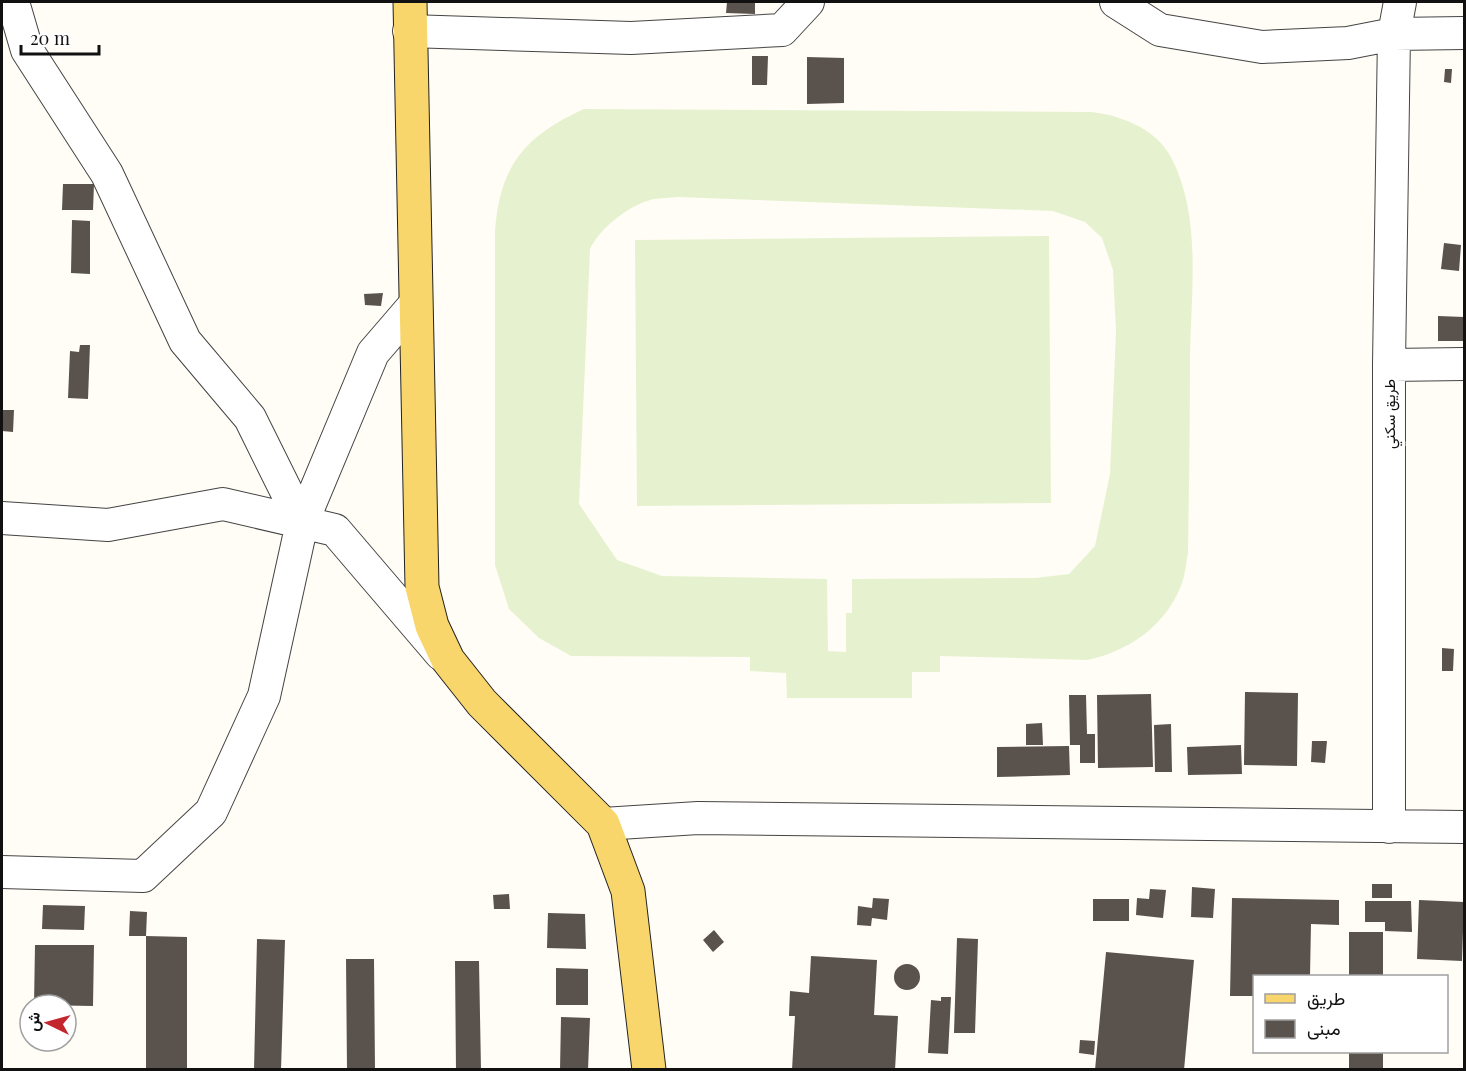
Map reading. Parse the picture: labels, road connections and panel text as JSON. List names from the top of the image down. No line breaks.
{"streets":{"street":["طريق سكني"]},"legend":["طريق","مبنى"],"scale_bar":"20 m","north":"left"}
